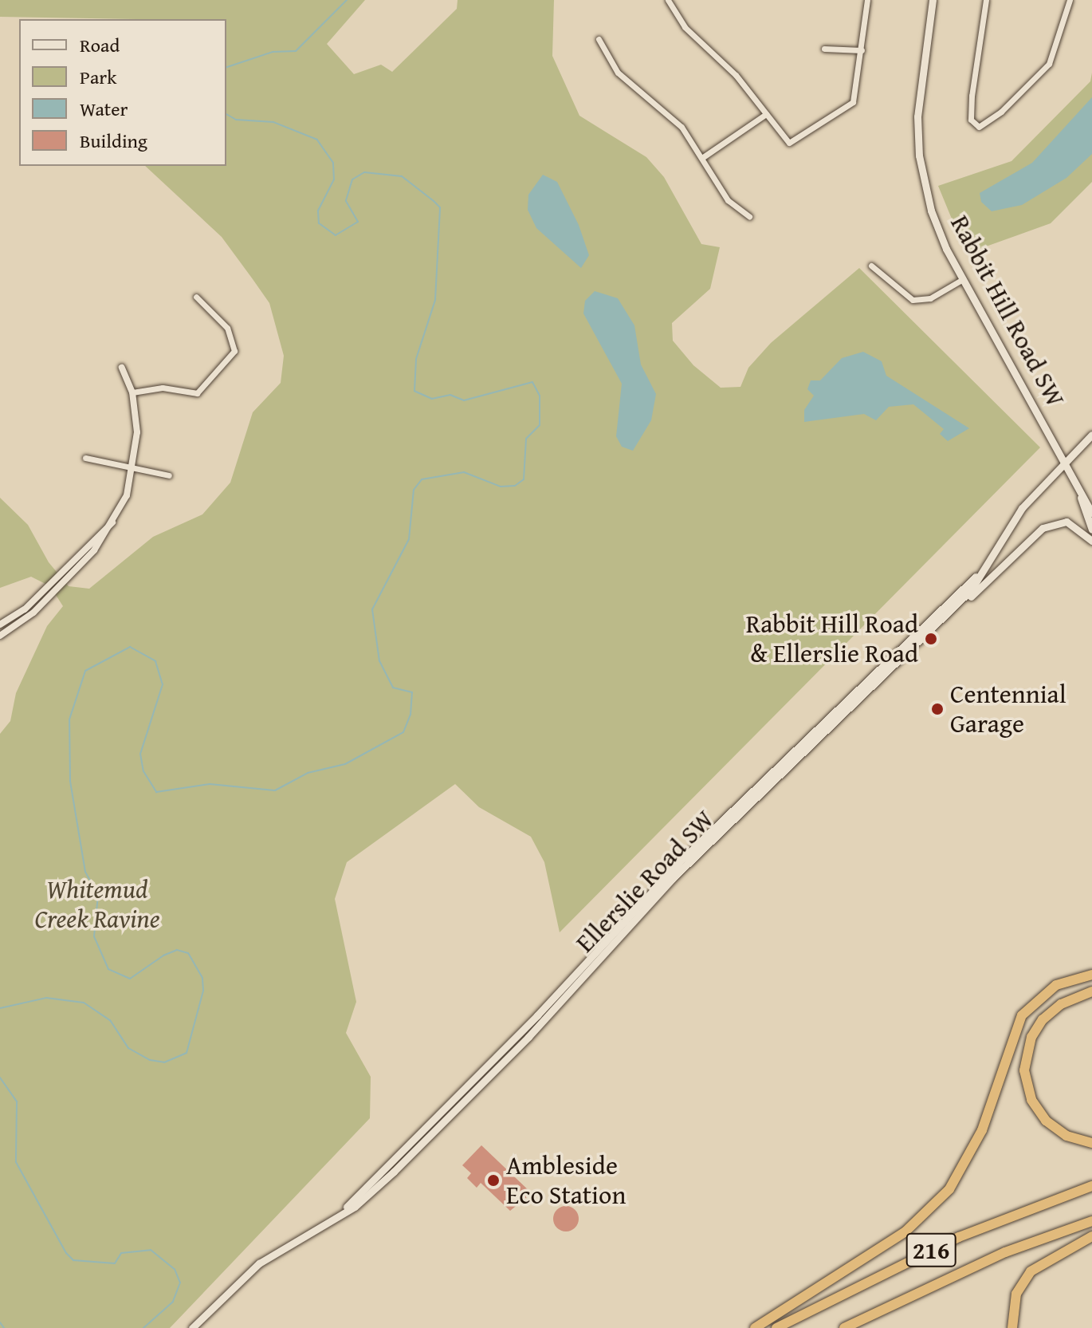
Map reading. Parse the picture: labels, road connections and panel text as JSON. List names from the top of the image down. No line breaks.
{"streets":{"highway":["216"],"main road":["Rabbit Hill Road SW","Ellerslie Road SW"]},"crossings":[["Rabbit Hill Road SW","Ellerslie Road SW"]],"parks":["Whitemud Creek Ravine"],"places":["Rabbit Hill Road & Ellerslie Road","Centennial Garage","Ambleside Eco Station"],"legend":["Road","Park","Water","Building"]}
